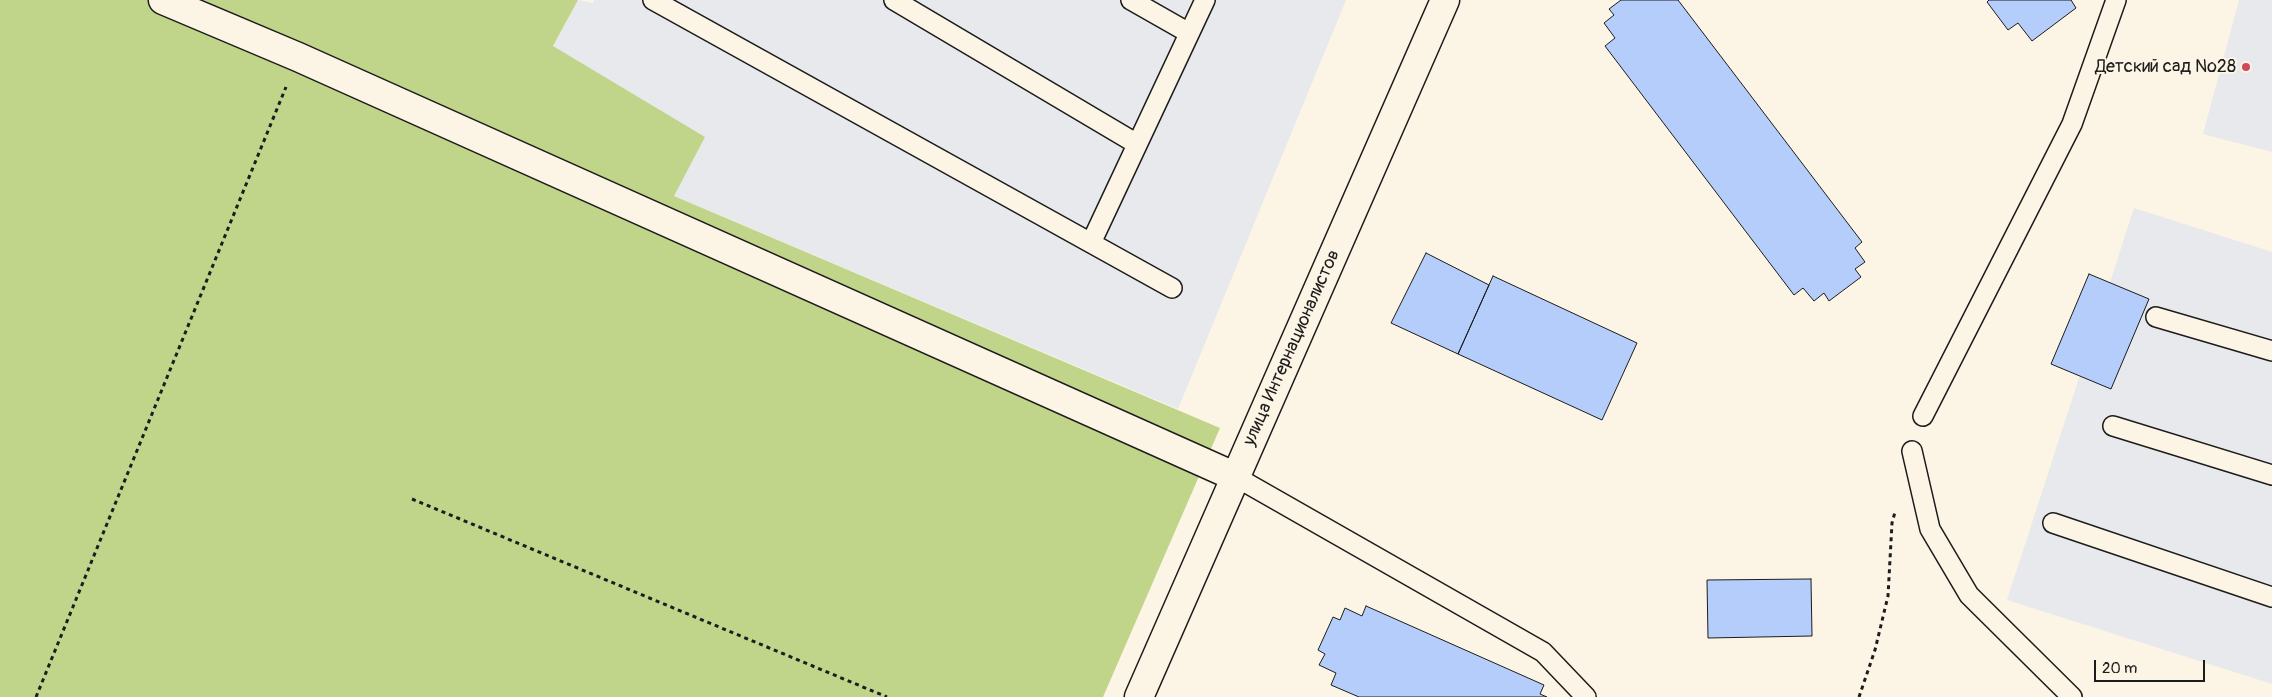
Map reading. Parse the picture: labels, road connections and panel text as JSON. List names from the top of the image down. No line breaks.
{"streets":{"street":["улица Интернационалистов"]},"places":["Детский сад №28"],"scale_bar":"20 m"}
